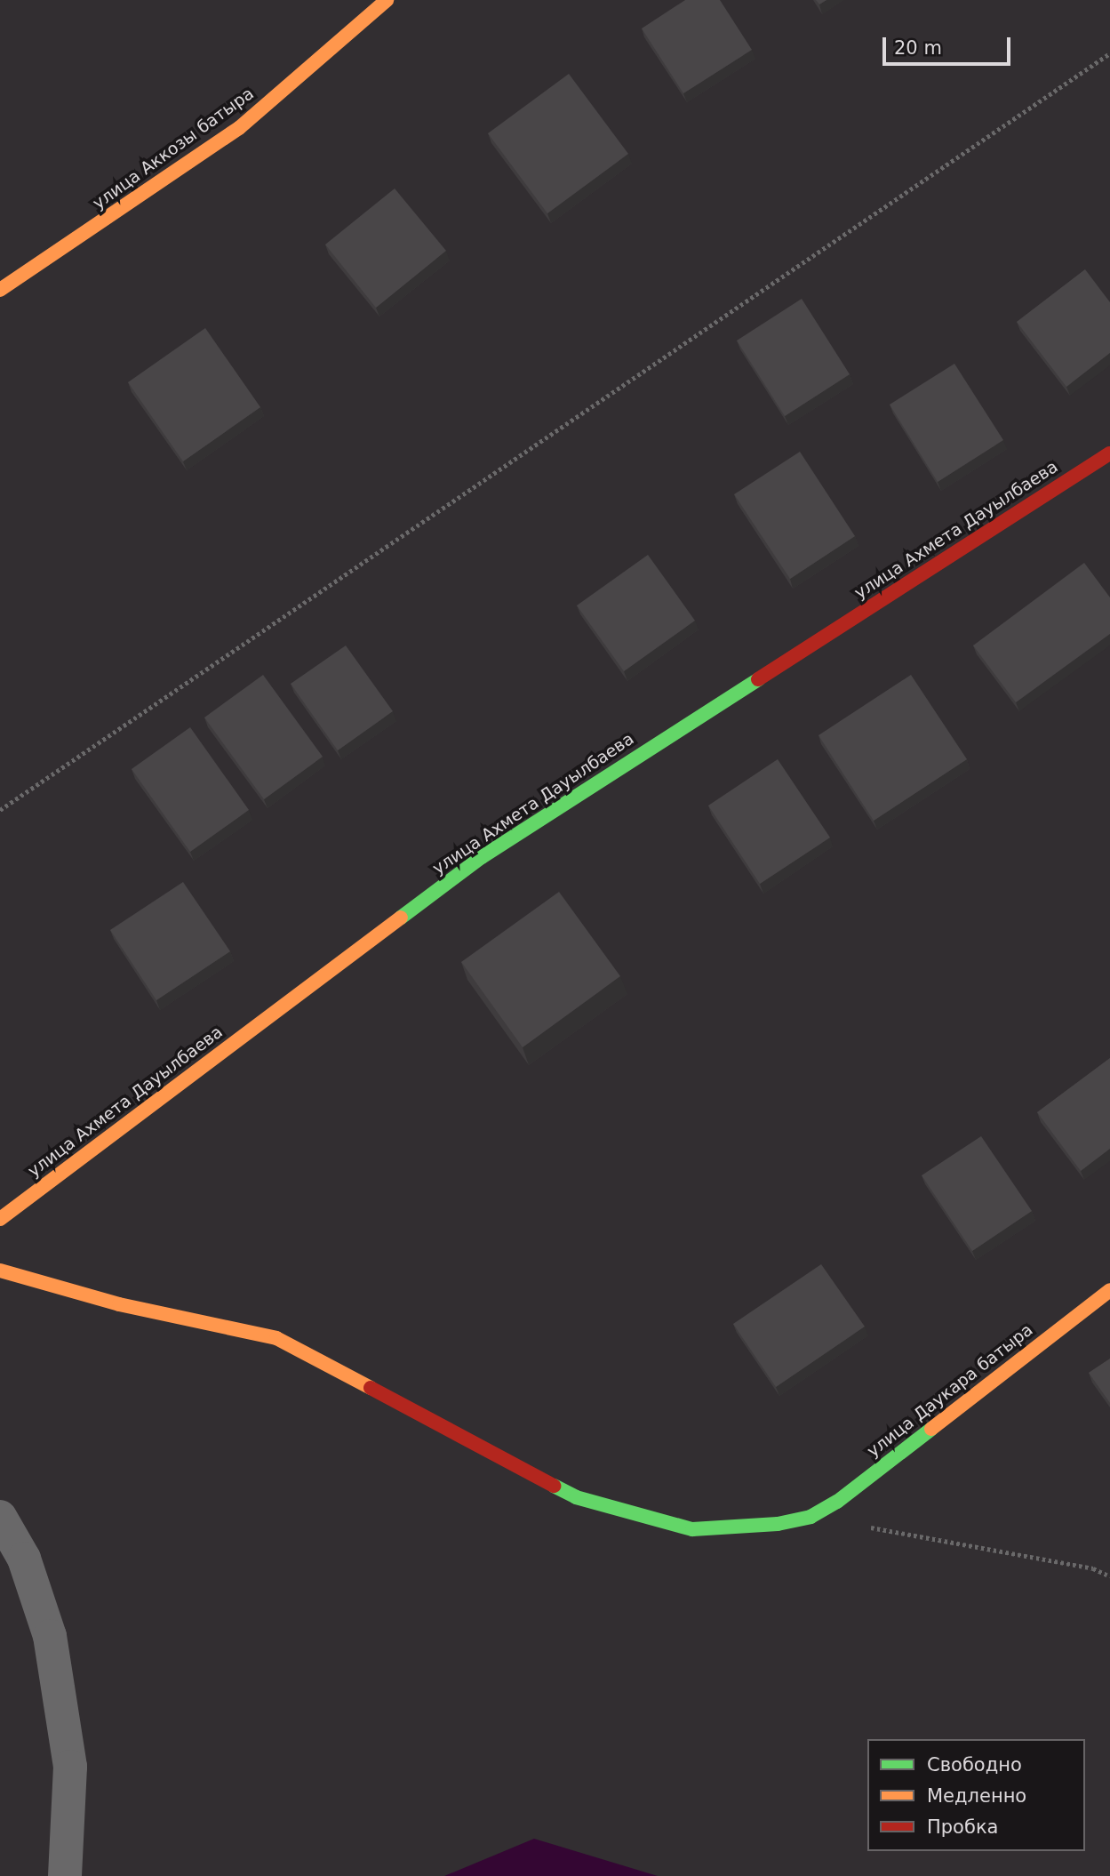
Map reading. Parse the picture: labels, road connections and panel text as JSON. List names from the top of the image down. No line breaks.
{"streets":{"street":["улица Аккозы батыра","улица Ахмета Дауылбаева","улица Даукара батыра"]},"legend":["Свободно","Медленно","Пробка"],"scale_bar":"20 m"}
